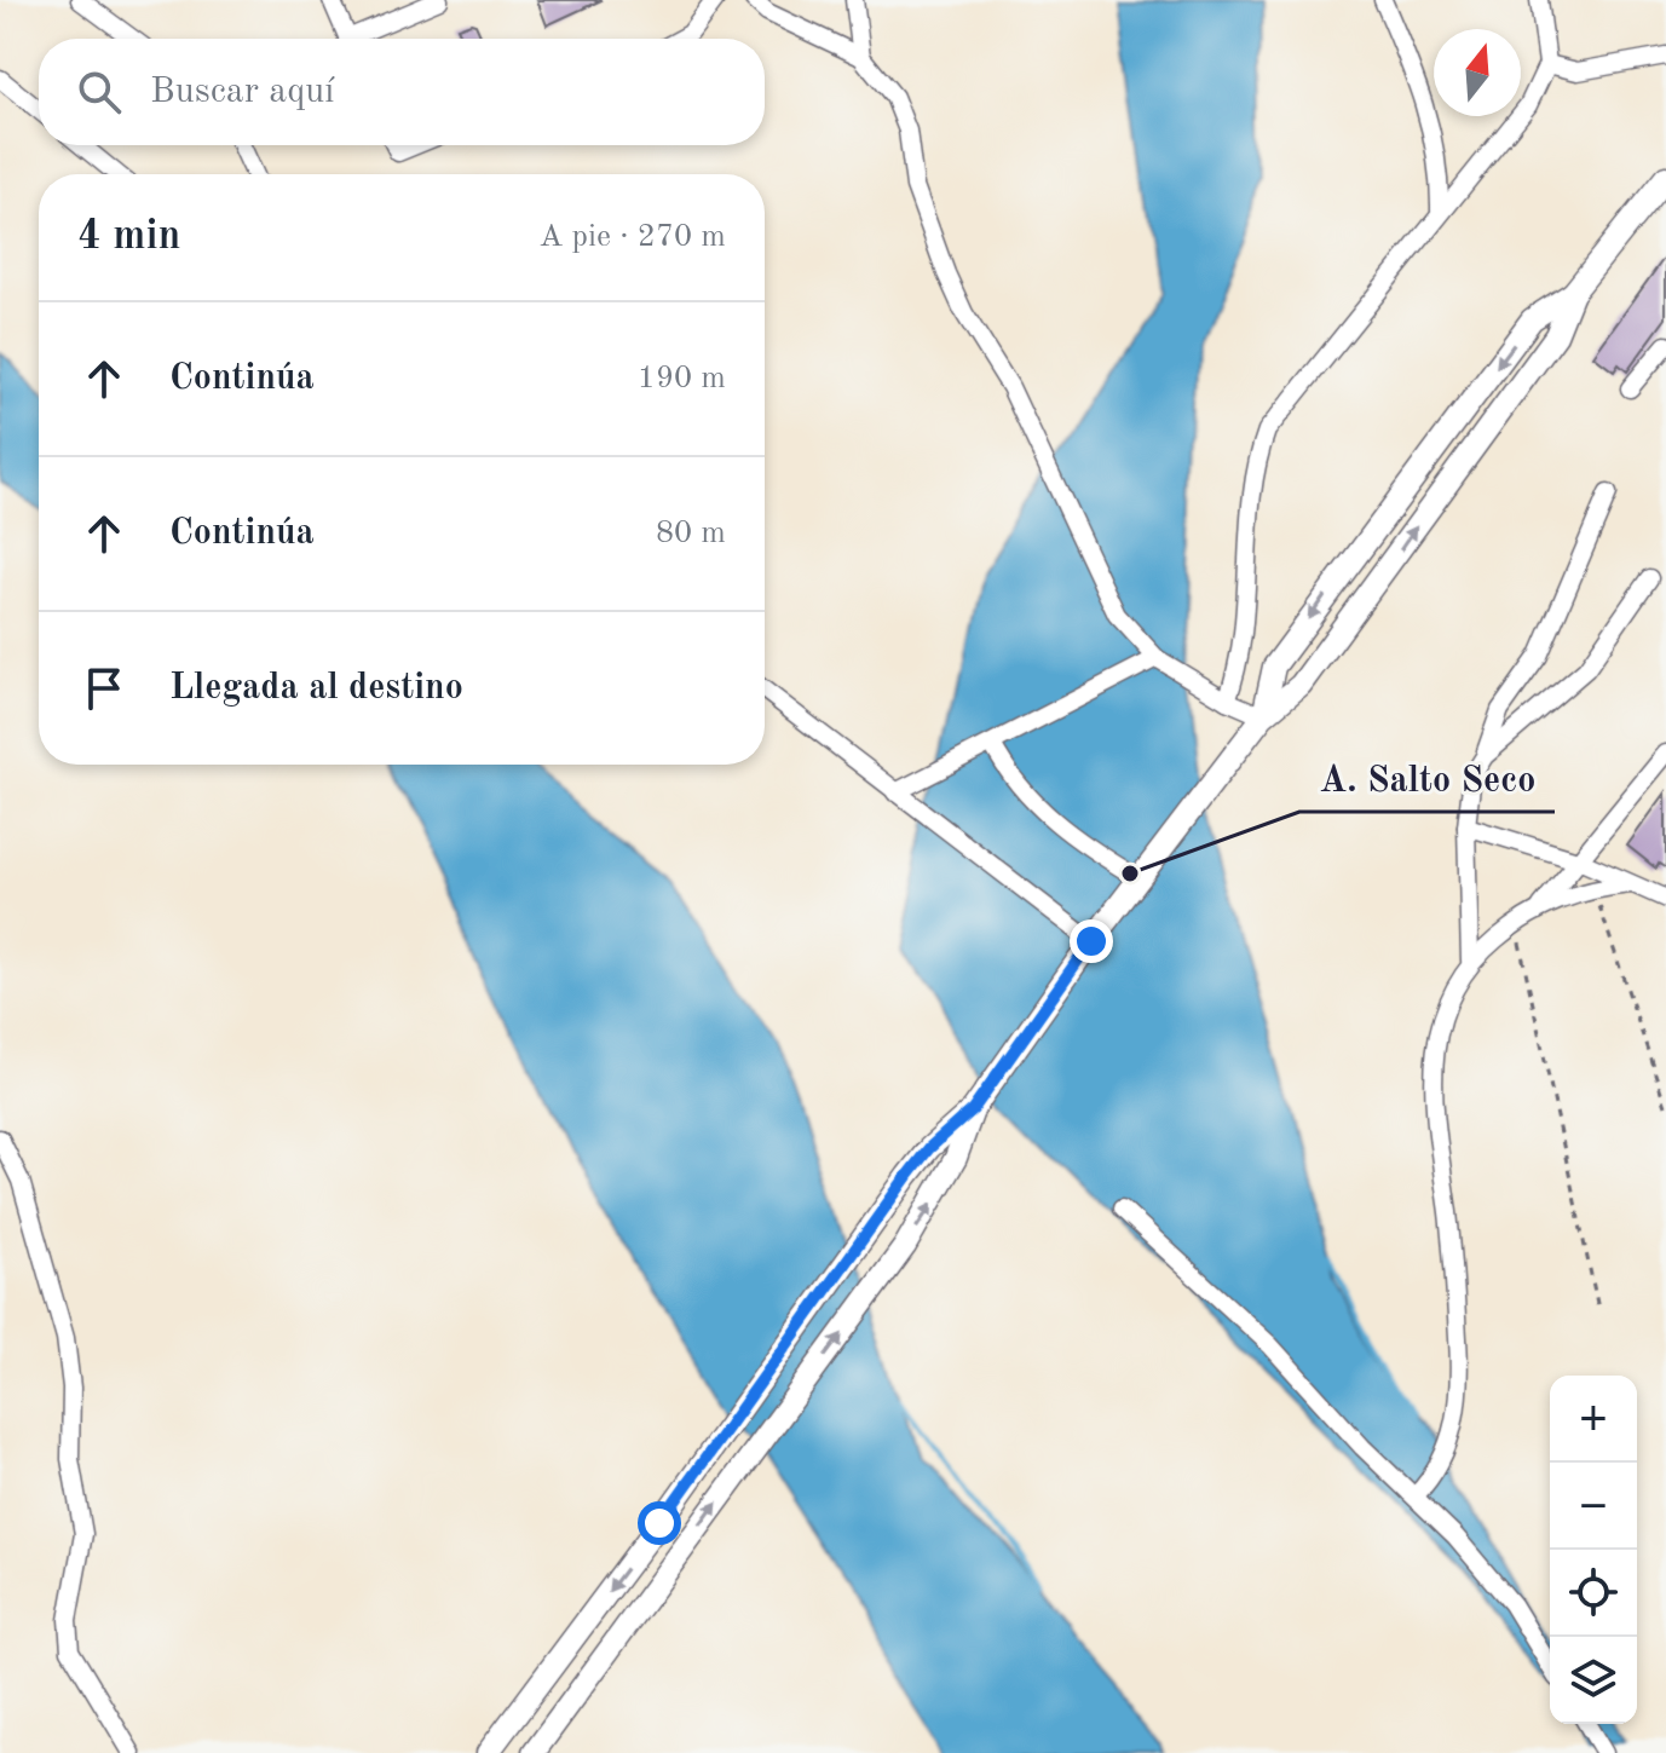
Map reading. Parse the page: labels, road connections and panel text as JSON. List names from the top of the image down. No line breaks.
{"places":["A. Salto Seco"],"north":"top","page":{"search":"Buscar aquí","heading":["4 min","A pie · 270 m"],"list":[["Continúa","190 m"],["Continúa","80 m"],"Llegada al destino"],"map_buttons":["+","−"]}}
